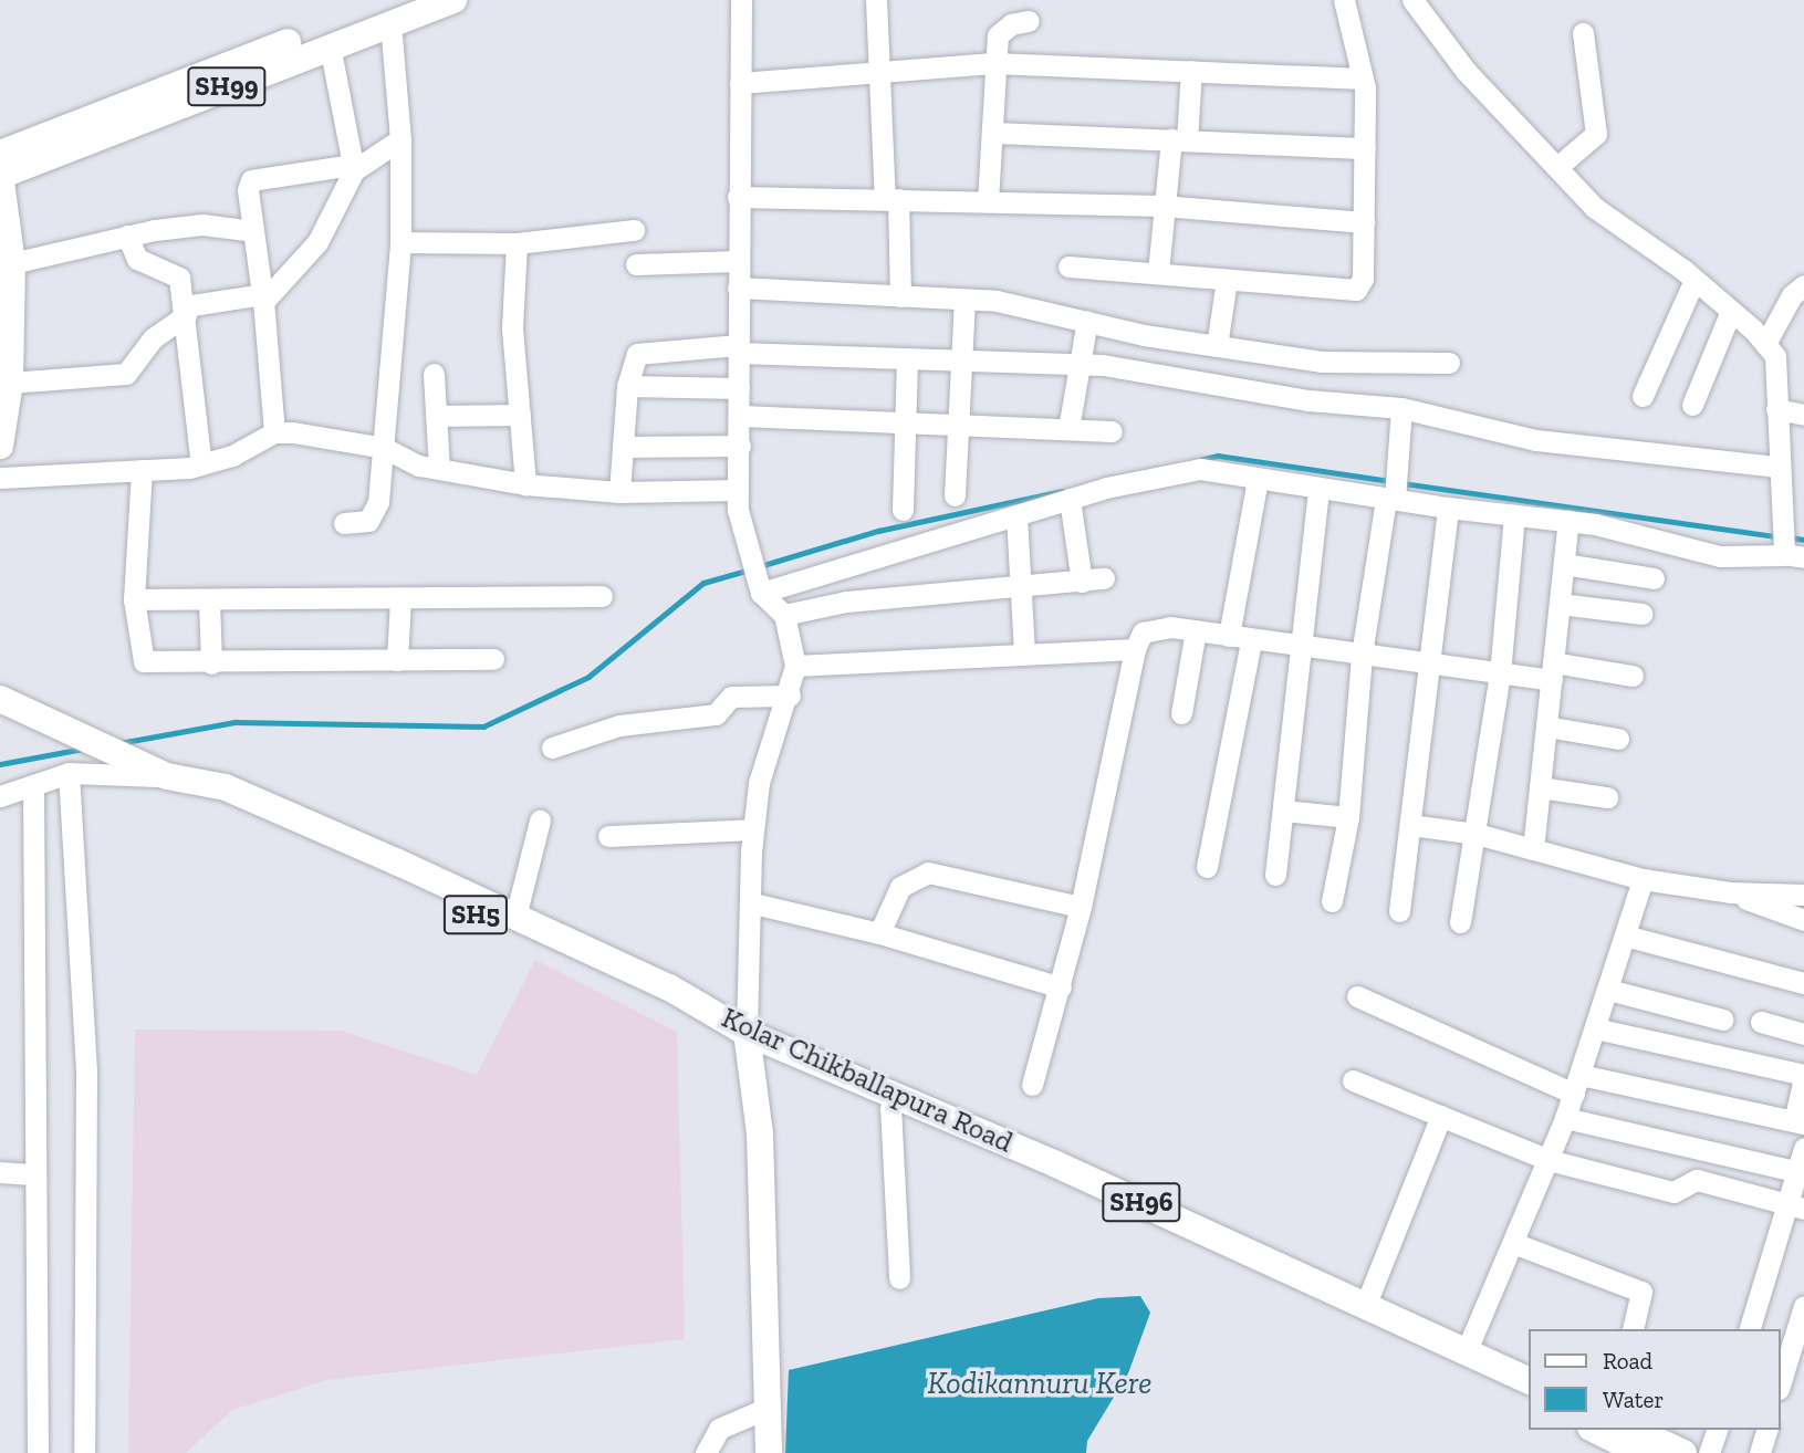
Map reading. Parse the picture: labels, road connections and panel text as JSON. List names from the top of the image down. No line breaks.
{"streets":{"main road":["SH99","SH5","Kolar Chikballapura Road","SH96"]},"crossings":[["SH5","Kolar Chikballapura Road"]],"water":["Kodikannuru Kere"],"legend":["Road","Water"]}
